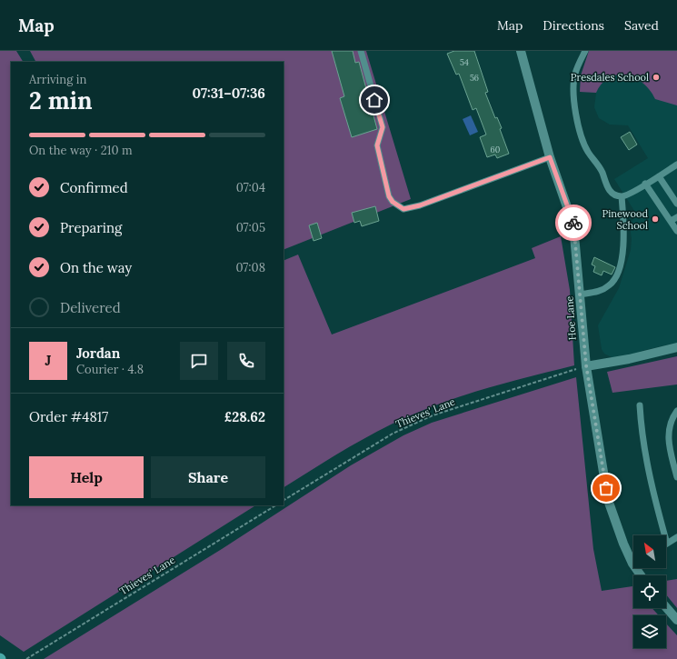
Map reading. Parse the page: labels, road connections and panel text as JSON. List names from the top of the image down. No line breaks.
{"streets":{"street":["Hoe Lane"],"path":["Thieves' Lane"]},"crossings":[["Hoe Lane","Thieves' Lane"]],"places":["Presdales School","Pinewood School"],"house_numbers":["54","56","60"],"north":"top left","page":{"header":"Map","nav":["Map","Directions","Saved"],"heading":["2 min","Arriving in","07:31–07:36"],"panel":["Jordan","Courier · 4.8","Order #4817","£28.62"],"bar":"On the way · 210 m","list":[["Confirmed","07:04"],["Preparing","07:05"],["On the way","07:08"],"Delivered"],"round":"J","buttons":["Help","Share"]}}
